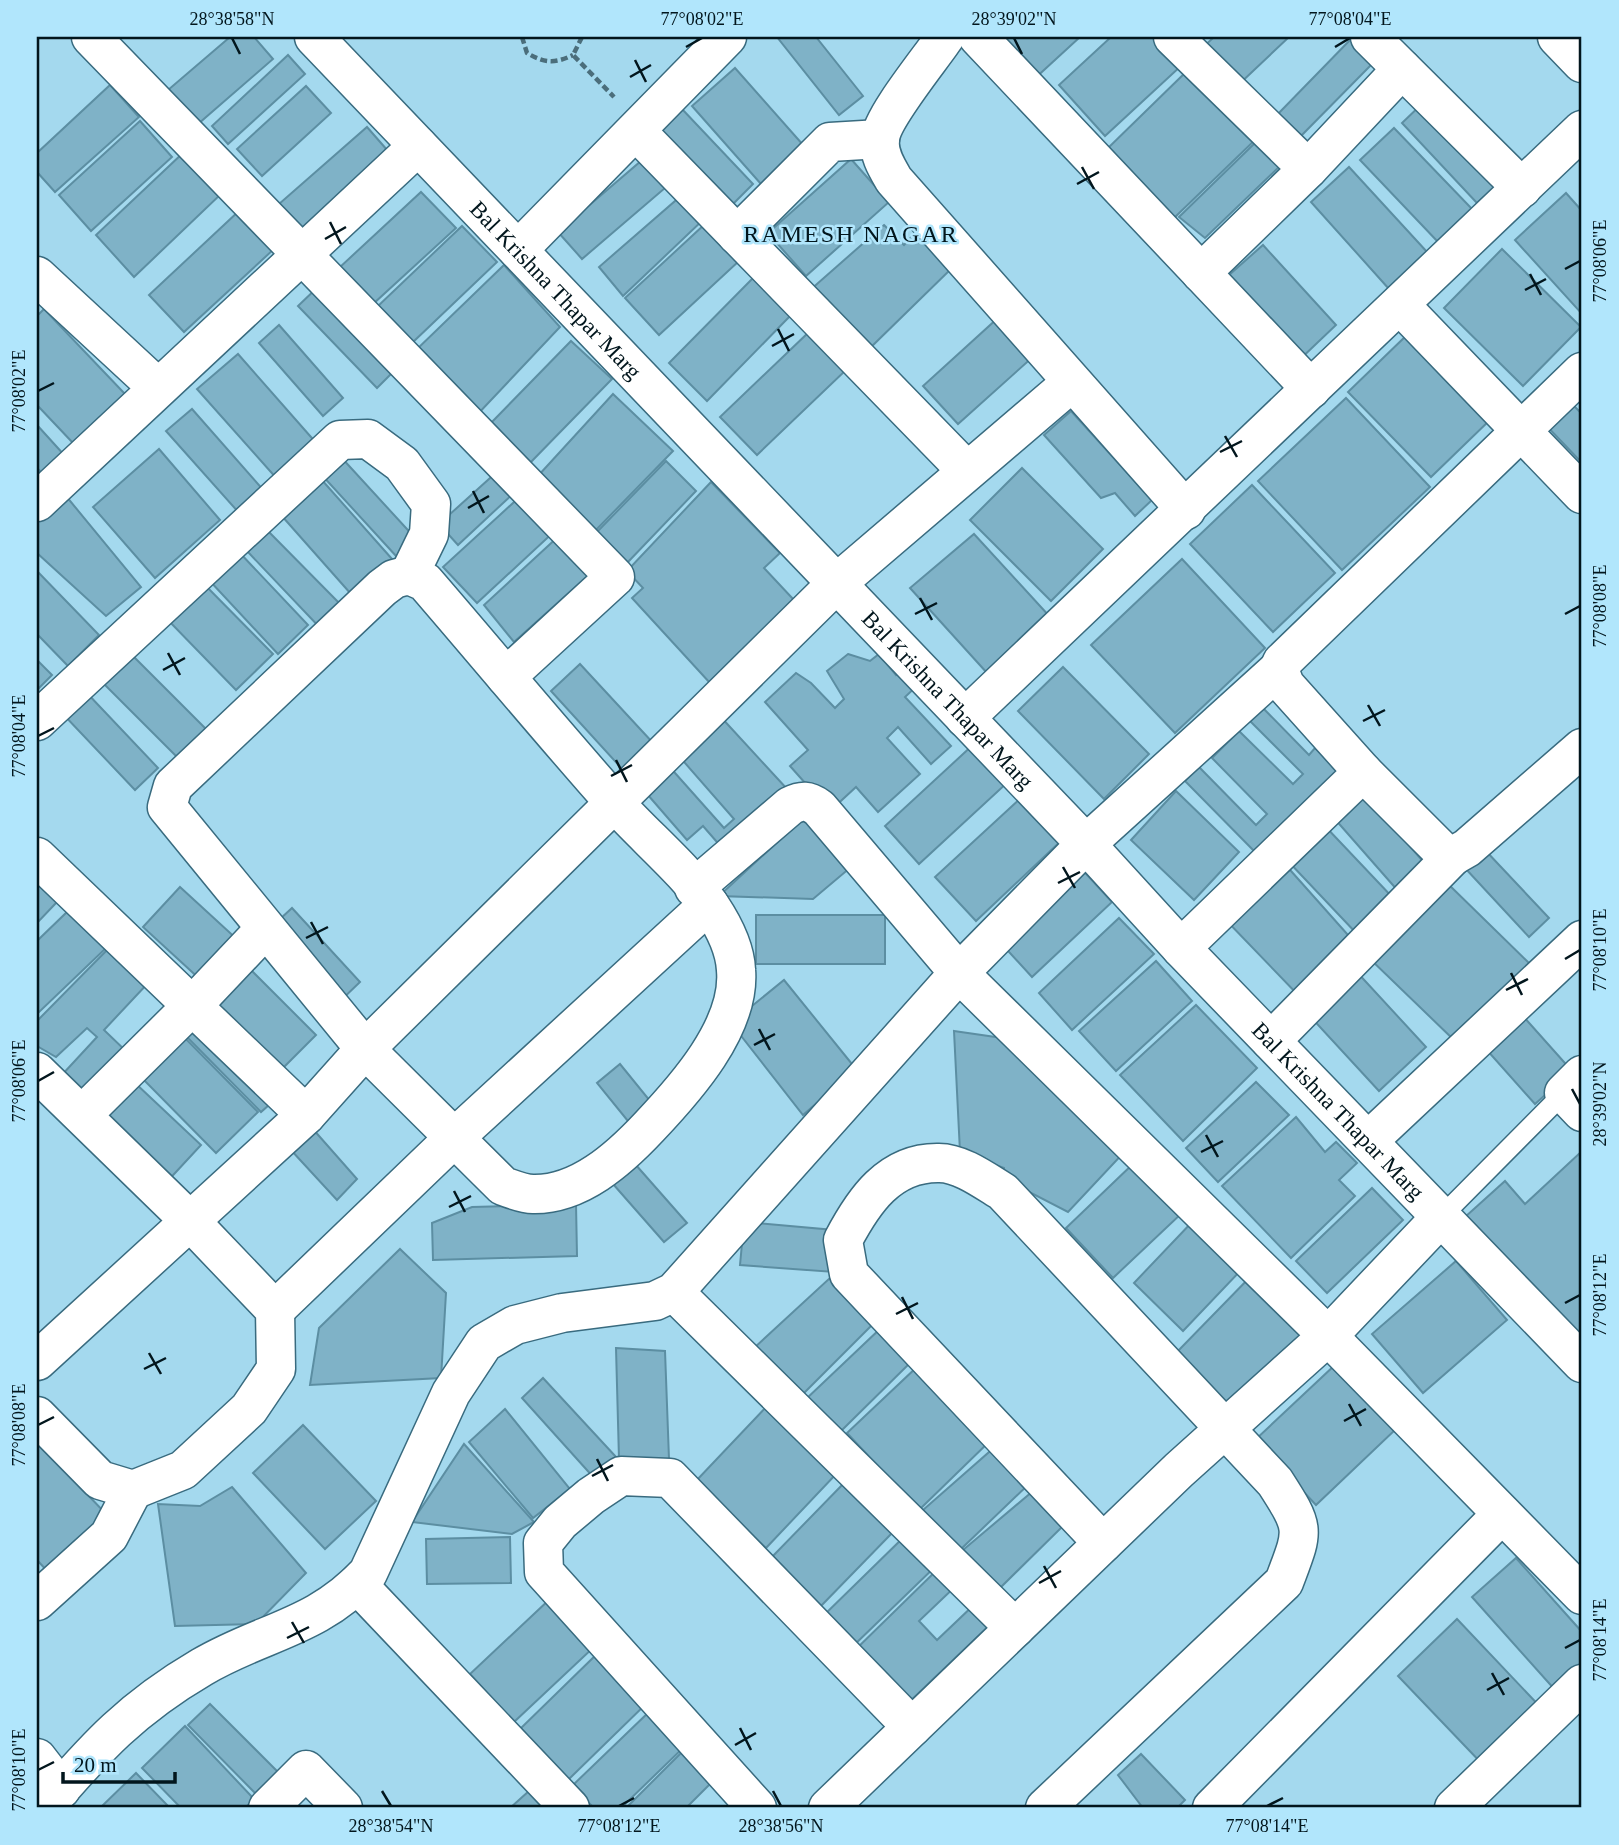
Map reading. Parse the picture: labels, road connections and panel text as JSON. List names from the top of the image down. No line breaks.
{"streets":{"street":["Bal Krishna Thapar Marg"]},"districts":["RAMESH NAGAR"],"scale_bar":"20 m","coordinates":["28°38'58\"N","77°08'02\"E","28°39'02\"N","77°08'04\"E","77°08'06\"E","77°08'08\"E","77°08'10\"E","77°08'12\"E","77°08'14\"E","28°38'54\"N","28°38'56\"N"]}
